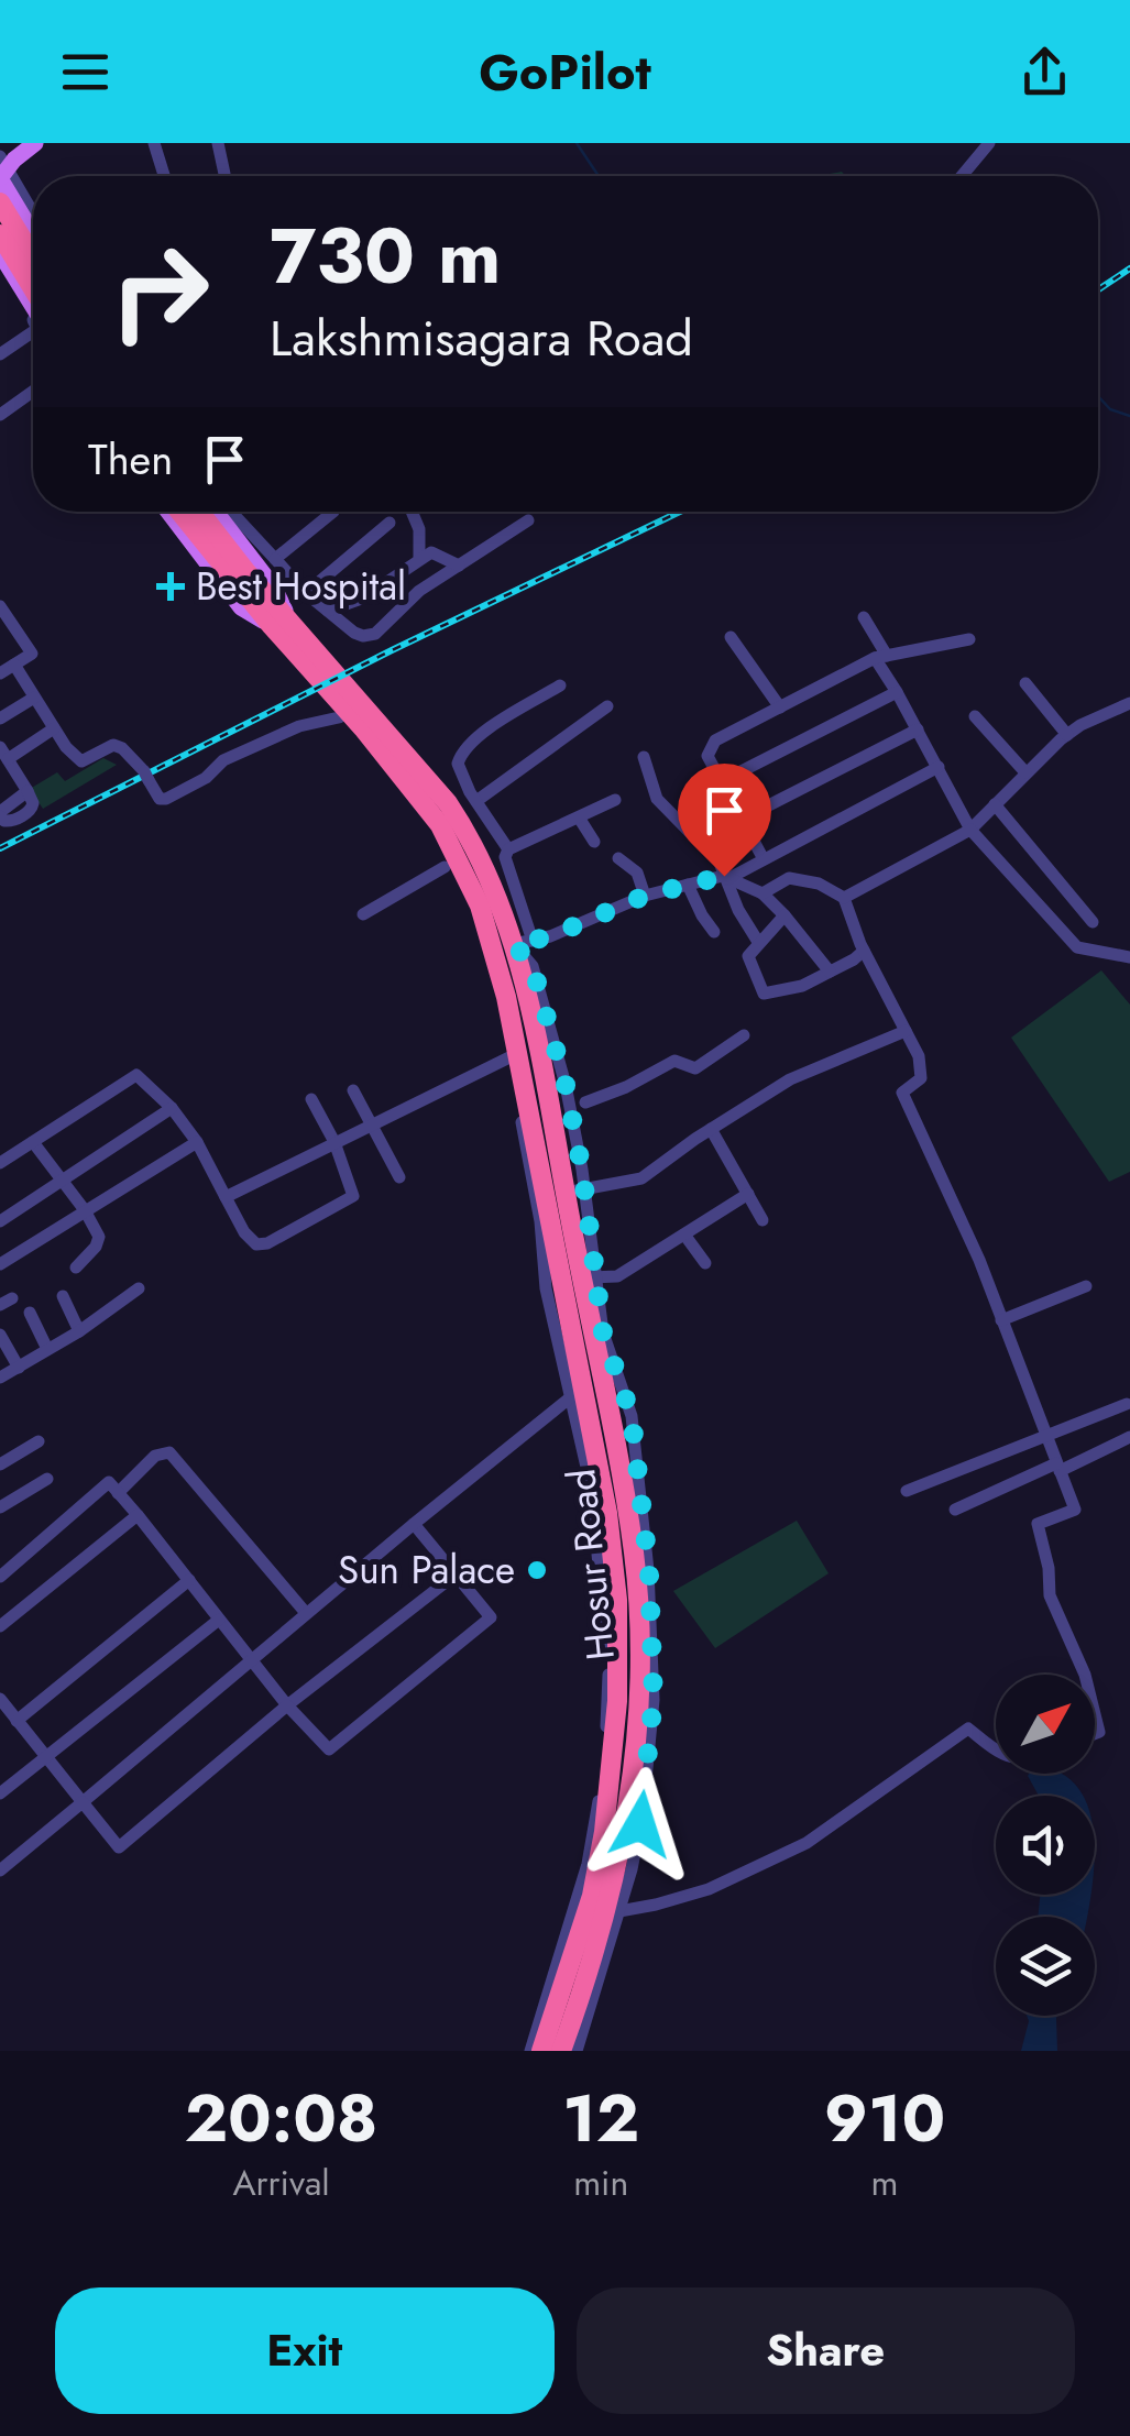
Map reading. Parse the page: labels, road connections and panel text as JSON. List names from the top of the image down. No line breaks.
{"streets":{"highway":["Hosur Road"]},"places":{"health":["Best Hospital"],"other":["Sun Palace"]},"north":"top right","page":{"header":"GoPilot","turn":["730 m","Lakshmisagara Road"],"then":"Then","eta":["20:08","Arrival","12","min","910","m"],"buttons":["Exit","Share"]}}
